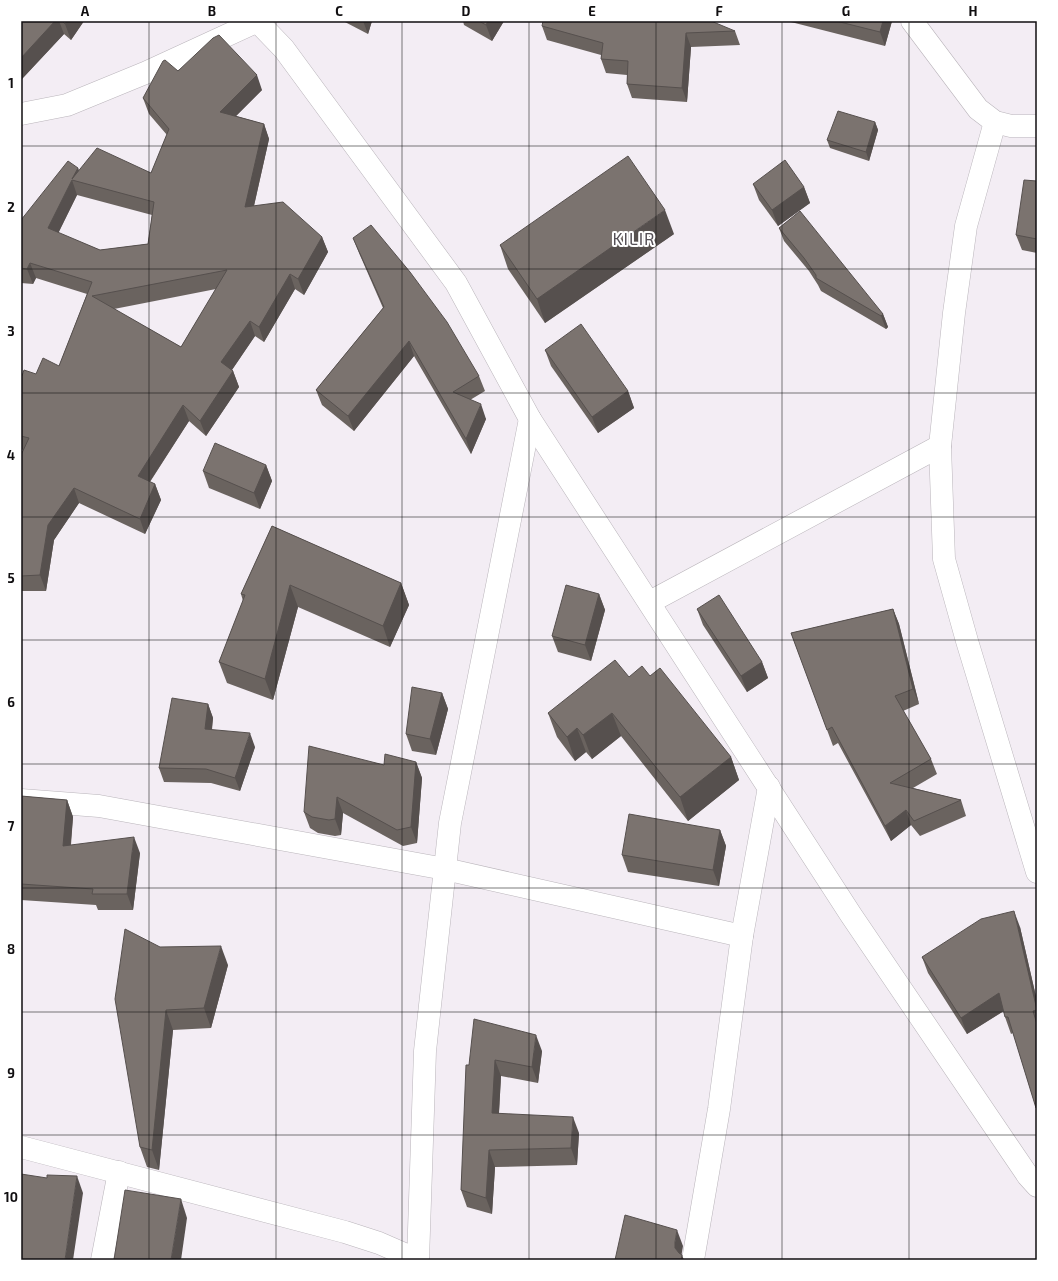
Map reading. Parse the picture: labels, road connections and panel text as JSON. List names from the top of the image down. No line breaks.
{"districts":["KILIR"],"grid":{"columns":["A","B","C","D","E","F","G","H"],"rows":["1","2","3","4","5","6","7","8","9","10"]}}
